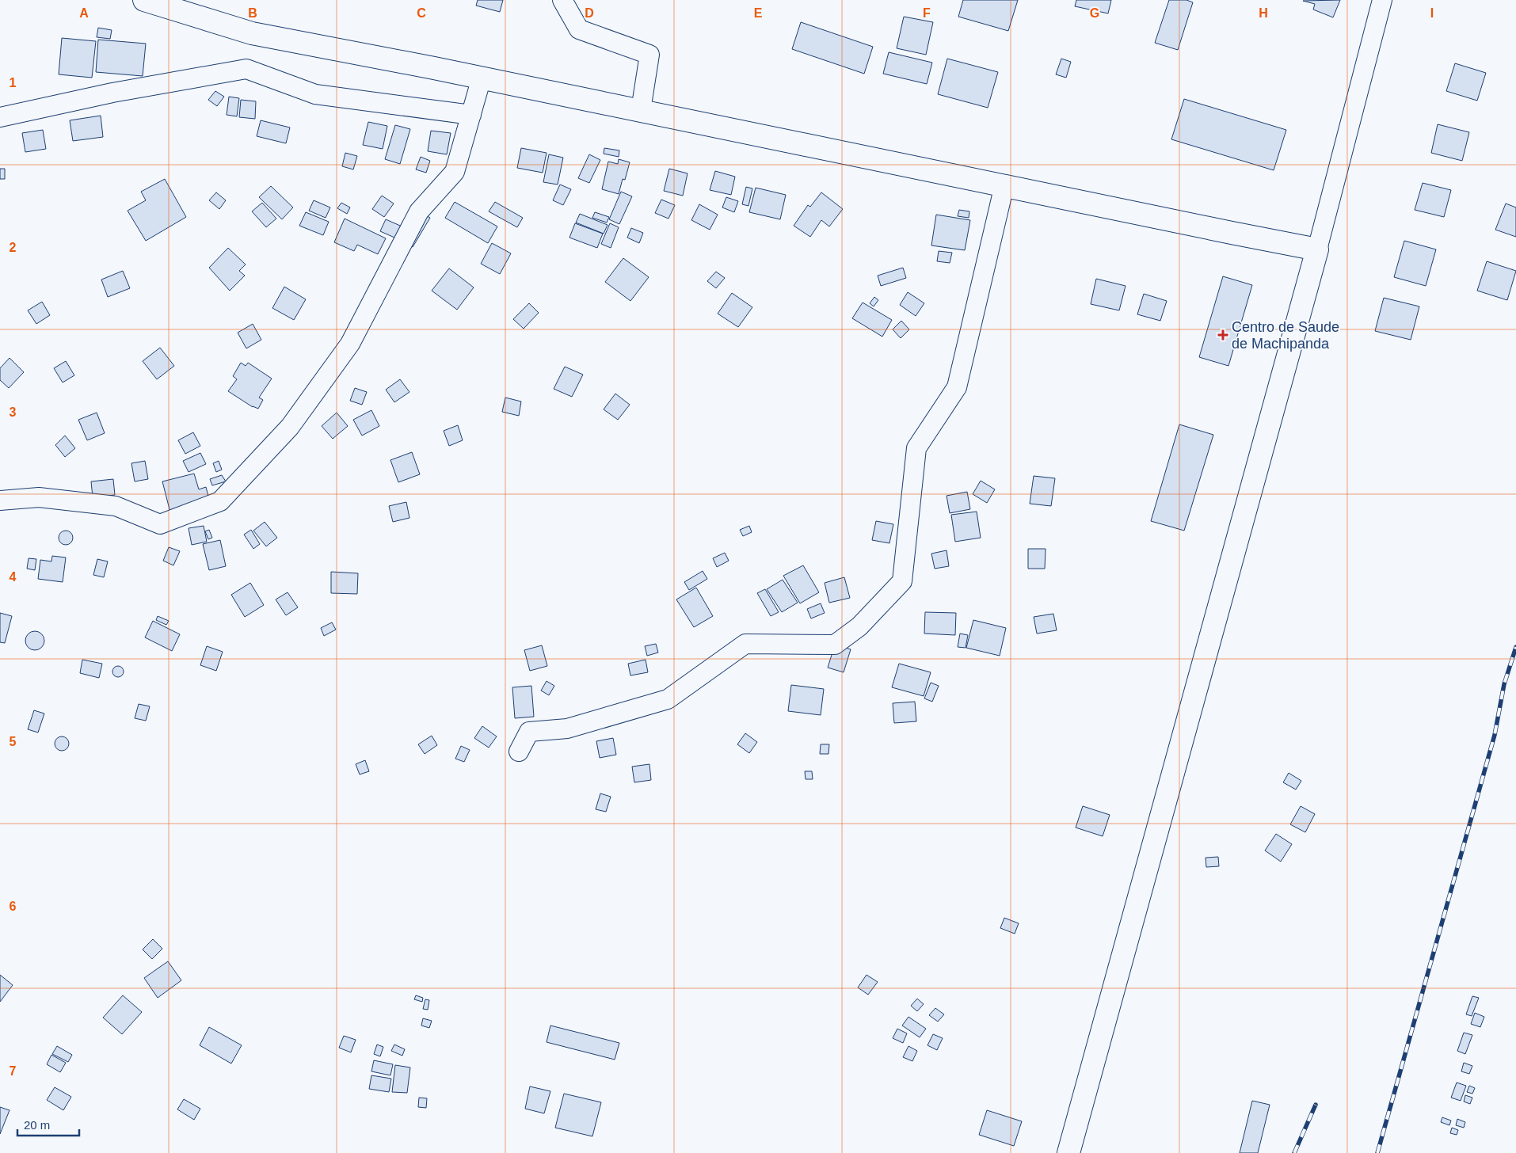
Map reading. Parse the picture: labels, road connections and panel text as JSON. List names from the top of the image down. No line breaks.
{"places":{"health":["Centro de Saude de Machipanda"]},"scale_bar":"20 m","grid":{"columns":["A","B","C","D","E","F","G","H","I"],"rows":["1","2","3","4","5","6","7"]}}
